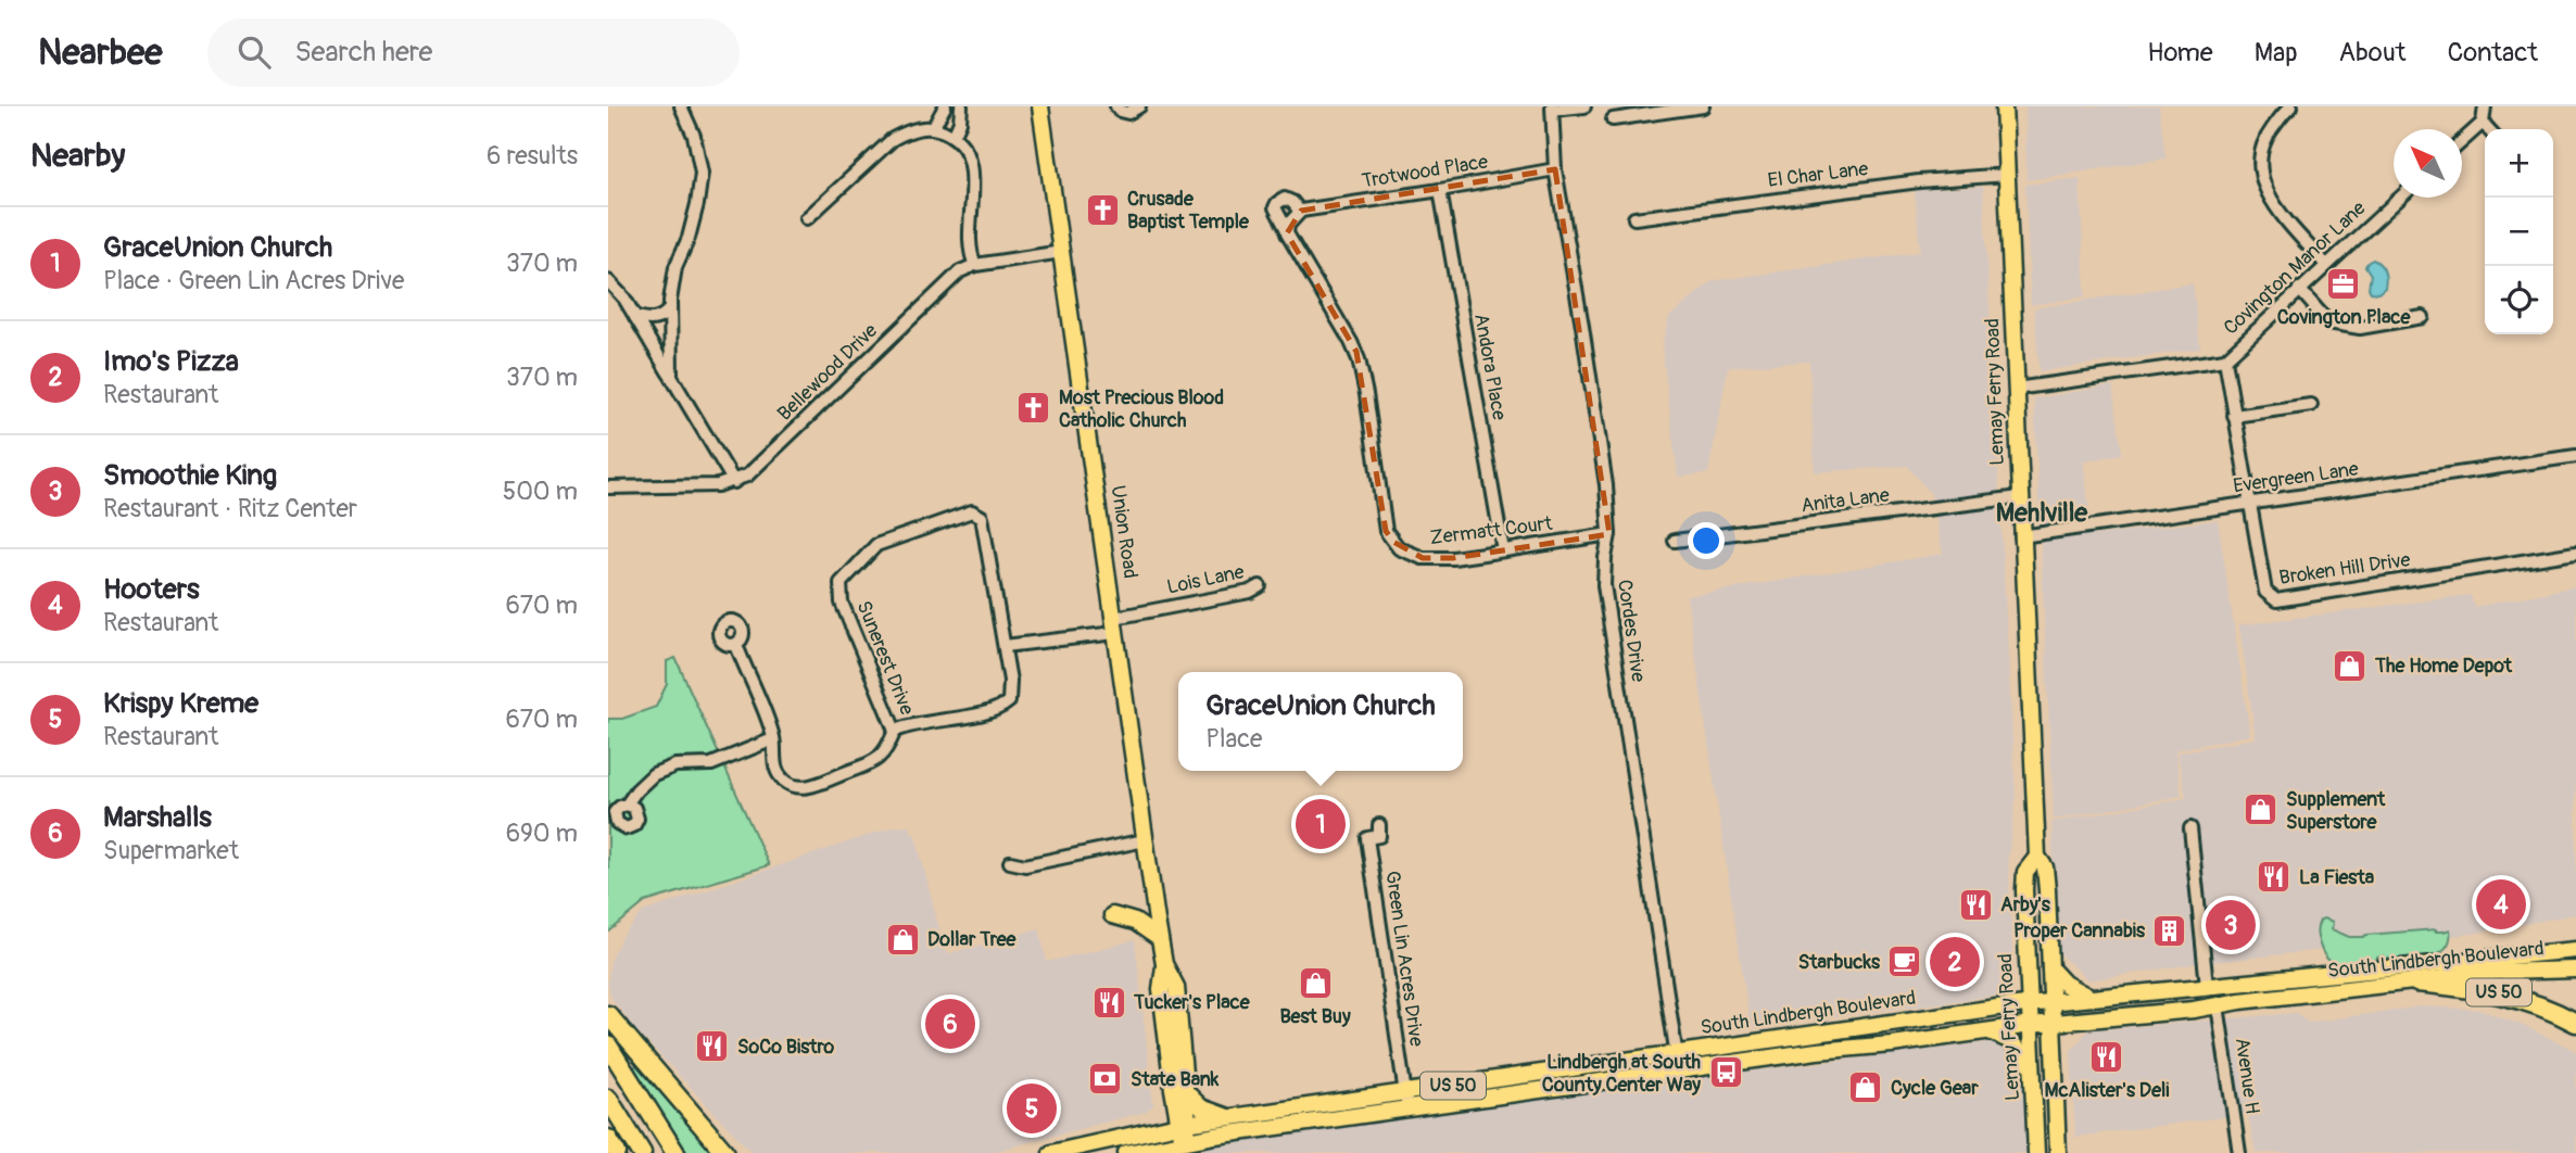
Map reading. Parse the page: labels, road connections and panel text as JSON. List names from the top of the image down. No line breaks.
{"streets":{"highway":["US 50"],"main road":["Lemay Ferry Road","Union Road","South Lindbergh Boulevard"],"street":["Trotwood Place","El Char Lane","Covington Manor Lane","Andora Place","Bellewood Drive","Evergreen Lane","Anita Lane","Zermatt Court","Broken Hill Drive","Lois Lane","Cordes Drive","Sunerest Drive","Green Lin Acres Drive","Avenue H"]},"crossings":[["Trotwood Place","Andora Place"],["Trotwood Place","Zermatt Court"],["Trotwood Place","Cordes Drive"],["El Char Lane","Lemay Ferry Road"],["Covington Manor Lane","Lemay Ferry Road"],["Covington Manor Lane","Broken Hill Drive"],["Andora Place","Zermatt Court"],["Bellewood Drive","Union Road"],["Lemay Ferry Road","Evergreen Lane"],["Lemay Ferry Road","Anita Lane"],["Lemay Ferry Road","South Lindbergh Boulevard"],["Evergreen Lane","Broken Hill Drive"],["Zermatt Court","Cordes Drive"],["Union Road","Lois Lane"],["Union Road","South Lindbergh Boulevard"],["Lois Lane","Sunerest Drive"],["Cordes Drive","South Lindbergh Boulevard"],["Green Lin Acres Drive","South Lindbergh Boulevard"],["South Lindbergh Boulevard","US 50"],["South Lindbergh Boulevard","Avenue H"]],"districts":["Mehlville"],"places":{"church":["Crusade Baptist Temple","Most Precious Blood Catholic Church"],"office":["Covington Place"],"shop":["The Home Depot","Supplement Superstore","Dollar Tree","Best Buy","Cycle Gear"],"restaurant":["La Fiesta","Arby's","Tucker's Place","SoCo Bistro","McAlister's Deli"],"building":["Proper Cannabis"],"cafe":["Starbucks"],"bus stop":["Lindbergh at South County Center Way"],"bank":["State Bank"]},"north":"top left","page":{"header":"Nearbee","search":"Search here","nav":["Home","Map","About","Contact"],"heading":["Nearby","6 results"],"map_buttons":["+","−"],"list":[{"mark":"1","name":"GraceUnion Church","note":"Place · Green Lin Acres Drive","value":"370 m"},{"mark":"2","name":"Imo's Pizza","note":"Restaurant","value":"370 m"},{"mark":"3","name":"Smoothie King","note":"Restaurant · Ritz Center","value":"500 m"},{"mark":"4","name":"Hooters","note":"Restaurant","value":"670 m"},{"mark":"5","name":"Krispy Kreme","note":"Restaurant","value":"670 m"},{"mark":"6","name":"Marshalls","note":"Supermarket","value":"690 m"}],"popup":["GraceUnion Church","Place"],"pins":["1","4","3","2","6","5"]}}
